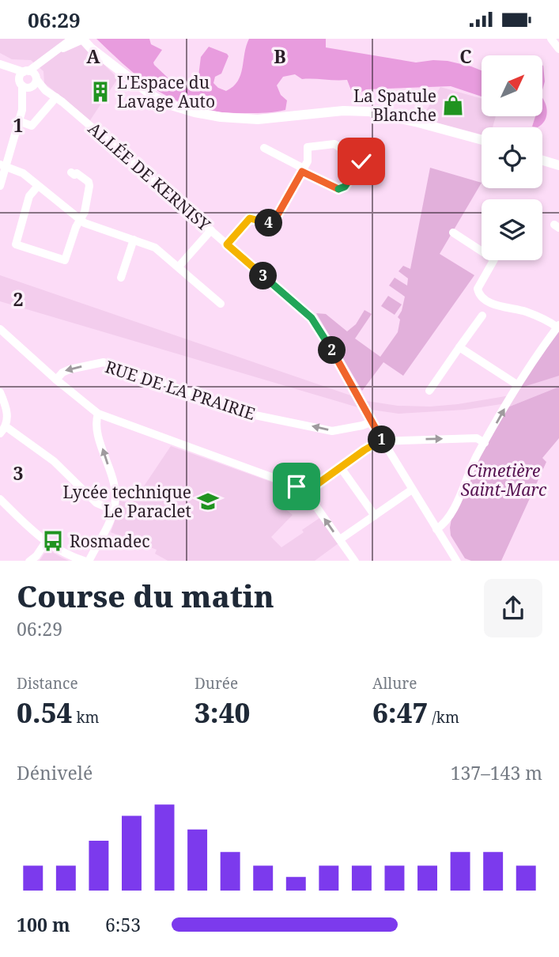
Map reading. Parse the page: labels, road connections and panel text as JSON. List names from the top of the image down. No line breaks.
{"streets":{"street":["ALLÉE DE KERNISY","RUE DE LA PRAIRIE"]},"crossings":[["ALLÉE DE KERNISY","RUE DE LA PRAIRIE"]],"parks":["Cimetière Saint-Marc"],"places":{"building":["L'Espace du Lavage Auto"],"shop":["La Spatule Blanche"],"school or university":["Lycée technique Le Paraclet"],"bus stop":["Rosmadec"]},"north":"top right","page":{"status":"06:29","pins":["4","3","2","1"],"heading":["Course du matin","06:29"],"stats":[["Distance","0.54 km"],["Durée","3:40"],["Allure","6:47 /km"]],"chart":["Dénivelé","137–143 m"],"list":[{"name":"100 m","note":"6:53"}]},"grid":{"columns":["A","B","C"],"rows":["1","2","3"]}}
